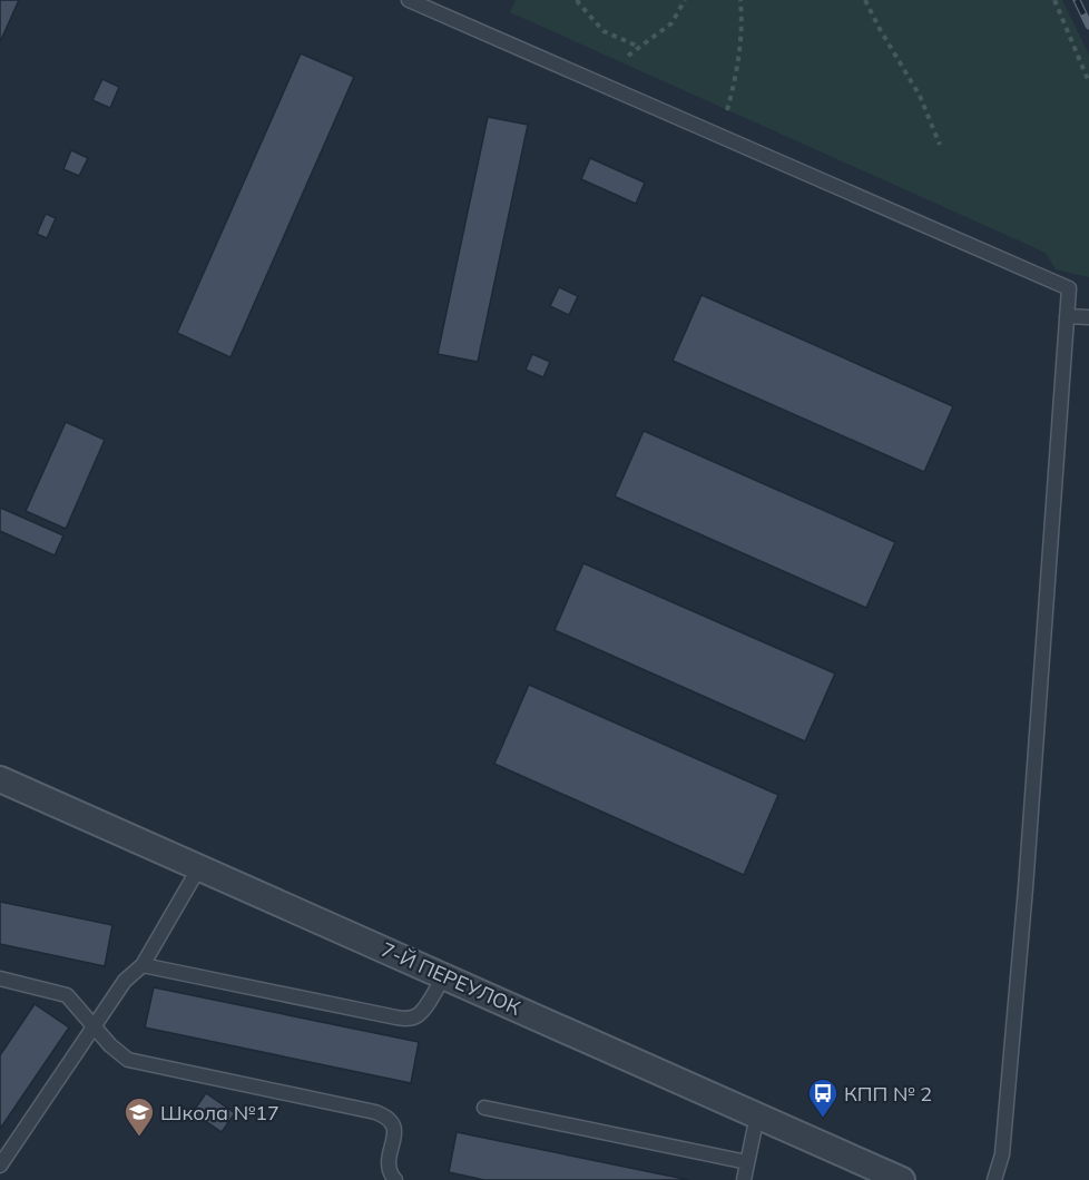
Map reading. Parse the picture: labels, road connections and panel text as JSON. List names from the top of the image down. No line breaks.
{"streets":{"street":["7-Й ПЕРЕУЛОК"]},"places":{"bus stop":["КПП № 2"],"school or university":["Школа №17"]}}
